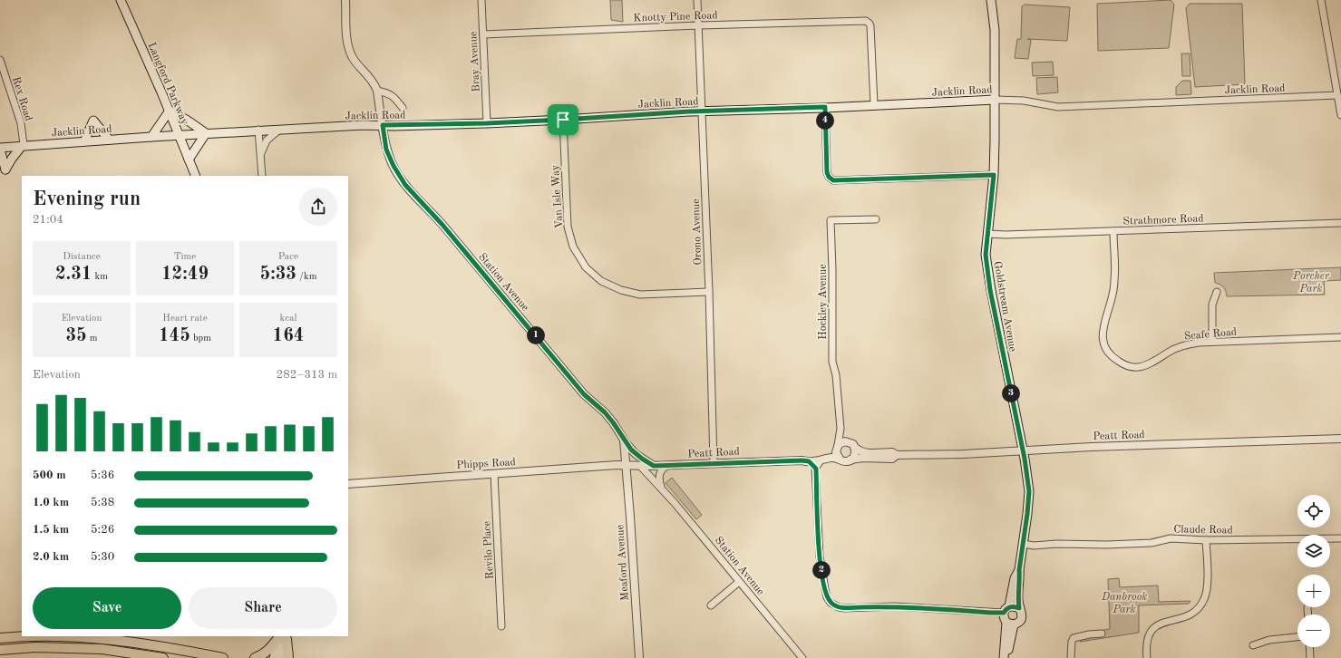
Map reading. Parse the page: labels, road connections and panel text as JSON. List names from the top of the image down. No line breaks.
{"streets":{"main road":["Langford Parkway","Jacklin Road","Goldstream Avenue"],"street":["Knotty Pine Road","Bray Avenue","Rex Road","Van Isle Way","Strathmore Road","Orono Avenue","Station Avenue","Hockley Avenue","Scafe Road","Peatt Road","Phipps Road","Claude Road","Revilo Place","Meaford Avenue"]},"crossings":[["Knotty Pine Road","Bray Avenue"],["Knotty Pine Road","Jacklin Road"],["Knotty Pine Road","Orono Avenue"],["Bray Avenue","Jacklin Road"],["Langford Parkway","Jacklin Road"],["Jacklin Road","Rex Road"],["Jacklin Road","Van Isle Way"],["Jacklin Road","Orono Avenue"],["Jacklin Road","Station Avenue"],["Jacklin Road","Goldstream Avenue"],["Van Isle Way","Orono Avenue"],["Strathmore Road","Goldstream Avenue"],["Strathmore Road","Scafe Road"],["Orono Avenue","Peatt Road"],["Station Avenue","Peatt Road"],["Station Avenue","Phipps Road"],["Station Avenue","Meaford Avenue"],["Hockley Avenue","Peatt Road"],["Goldstream Avenue","Peatt Road"],["Goldstream Avenue","Claude Road"],["Peatt Road","Phipps Road"],["Peatt Road","Meaford Avenue"],["Phipps Road","Revilo Place"],["Phipps Road","Meaford Avenue"]],"parks":["Porcher Park","Danbrook Park"],"page":{"pins":["4","1","3","2"],"heading":["Evening run","21:04"],"stats":[["Distance","2.31 km"],["Time","12:49"],["Pace","5:33 /km"],["Elevation","35 m"],["Heart rate","145 bpm"],["kcal","164"]],"chart":["Elevation","282–313 m"],"list":[{"name":"500 m","note":"5:36"},{"name":"1.0 km","note":"5:38"},{"name":"1.5 km","note":"5:26"},{"name":"2.0 km","note":"5:30"}],"map_buttons":["+","−"],"buttons":["Save","Share"]}}
